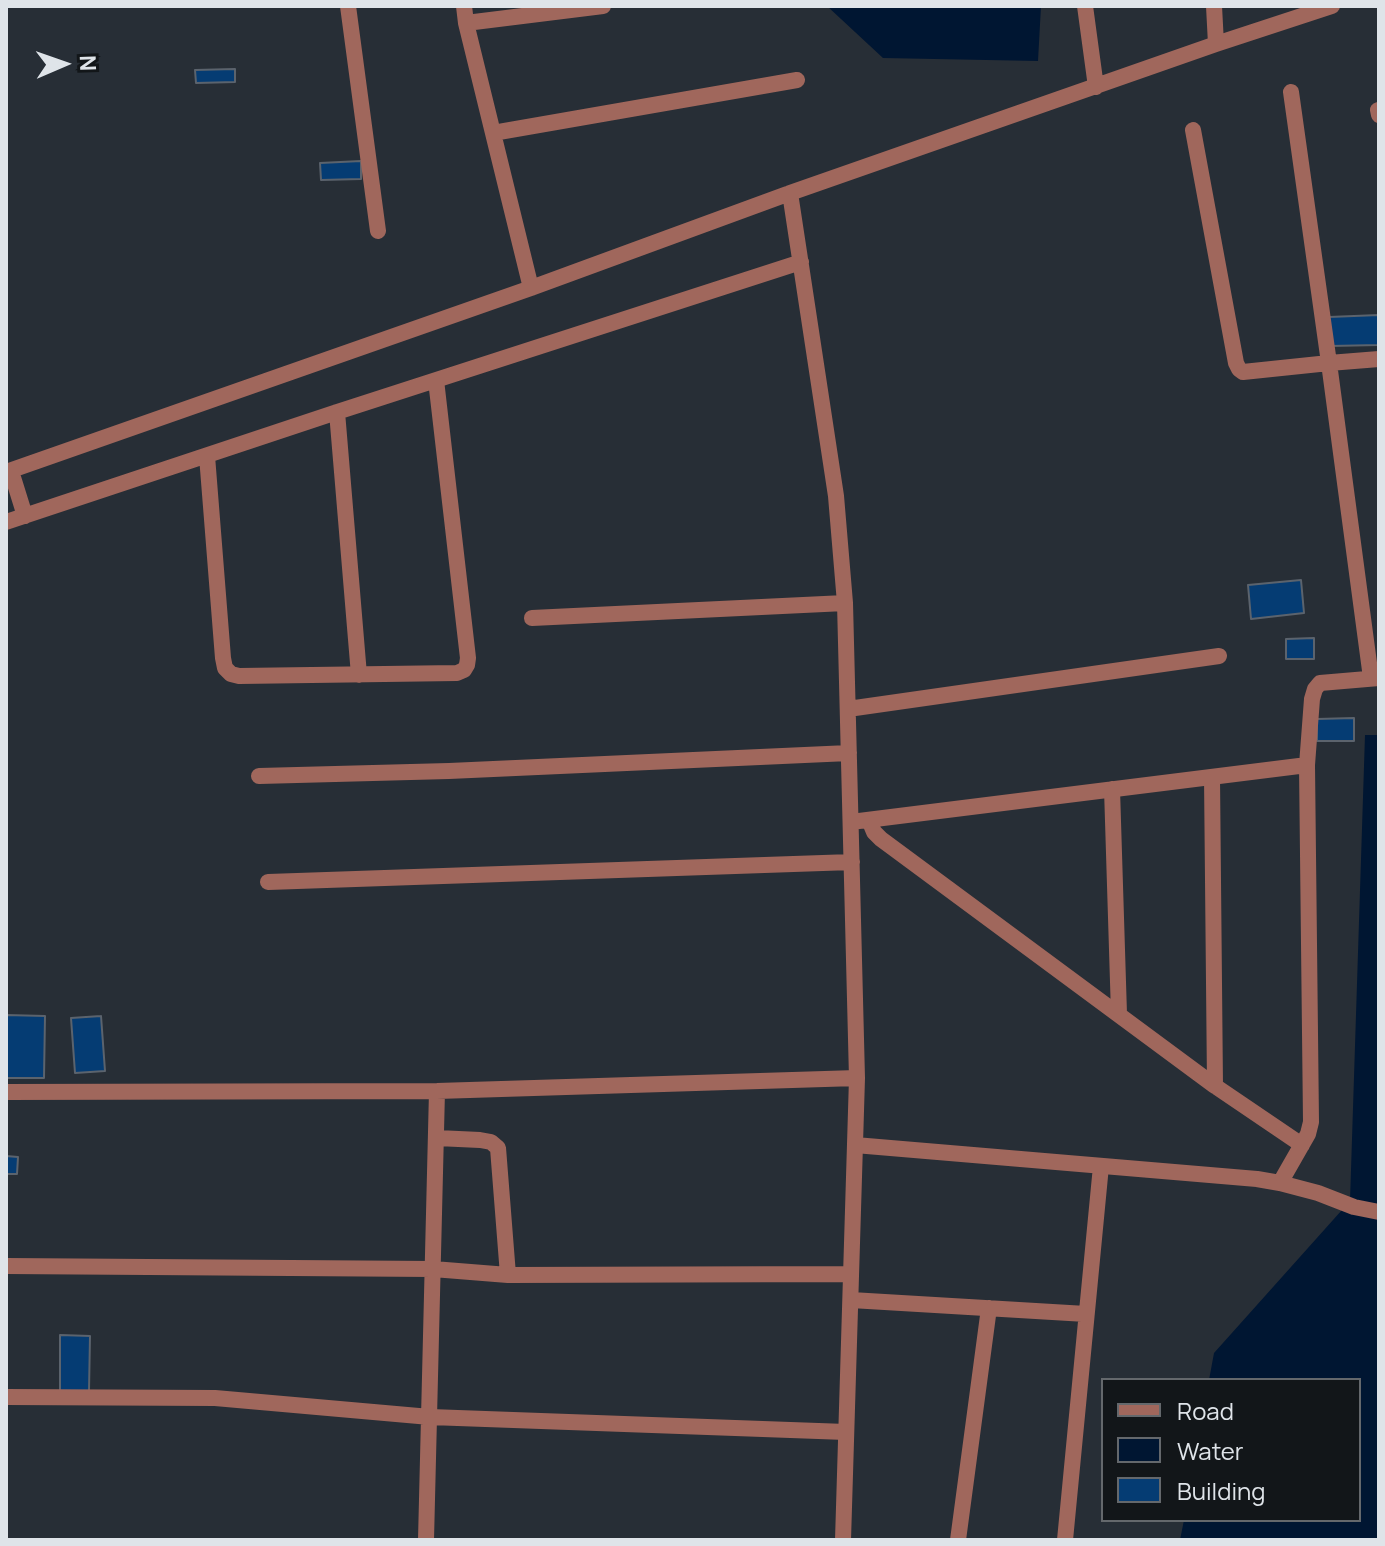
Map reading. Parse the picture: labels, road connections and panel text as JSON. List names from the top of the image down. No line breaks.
{"legend":["Road","Water","Building"],"north":"right"}
